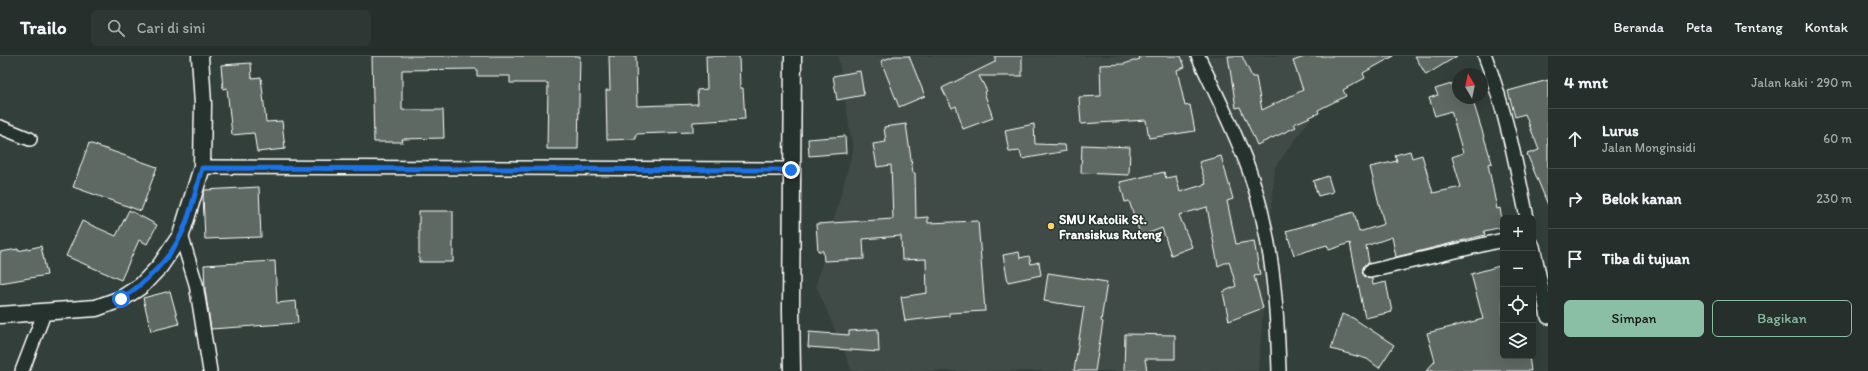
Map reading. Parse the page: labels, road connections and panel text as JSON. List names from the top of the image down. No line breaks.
{"places":["SMU Katolik St. Fransiskus Ruteng"],"north":"top","page":{"header":"Trailo","search":"Cari di sini","nav":["Beranda","Peta","Tentang","Kontak"],"heading":["4 mnt","Jalan kaki · 290 m"],"list":[["Lurus","Jalan Monginsidi","60 m"],["Belok kanan","230 m"],"Tiba di tujuan"],"map_buttons":["+","−"],"buttons":["Simpan","Bagikan"]}}
